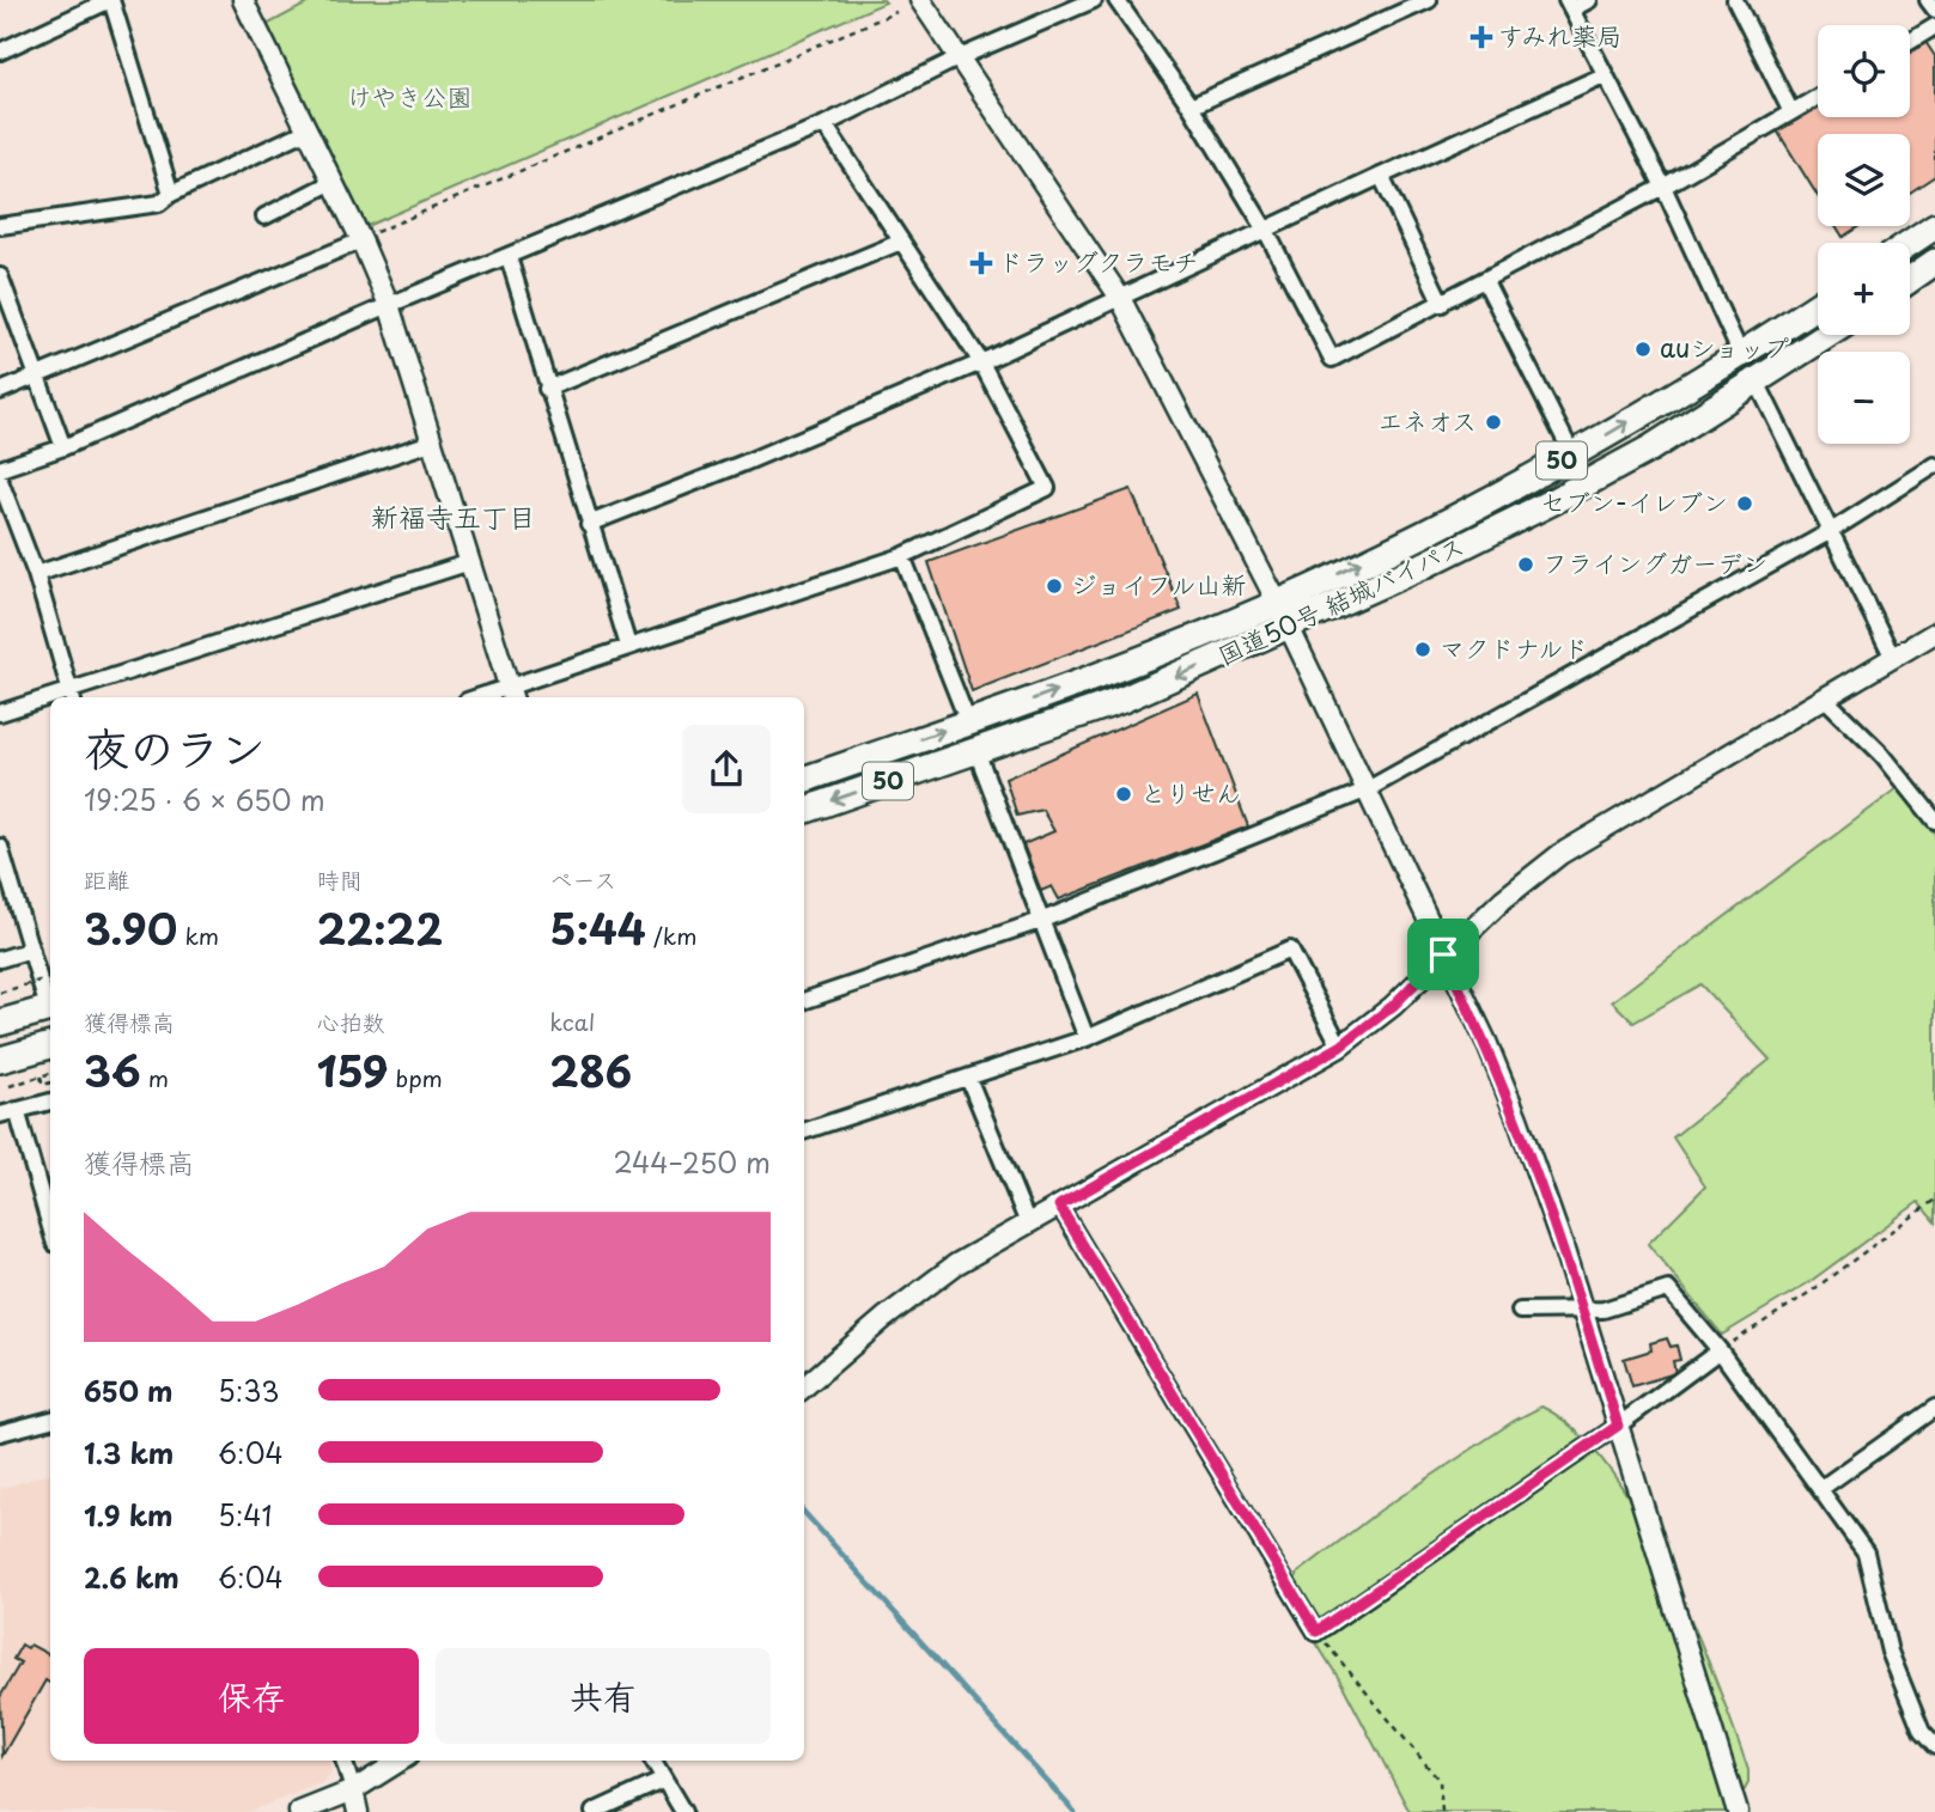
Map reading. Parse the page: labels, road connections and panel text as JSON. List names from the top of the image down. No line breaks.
{"streets":{"highway":["50","国道50号 結城バイパス"]},"districts":["新福寺五丁目"],"parks":["けやき公園"],"places":{"health":["すみれ薬局","ドラッグクラモチ"],"other":["auショップ","エネオス","セブン-イレブン","フライングガーデン","ジョイフル山新","マクドナルド","とりせん"]},"page":{"map_buttons":["+","−"],"heading":["夜のラン","19:25 · 6 × 650 m"],"stats":[["距離","3.90 km"],["時間","22:22"],["ペース","5:44 /km"],["獲得標高","36 m"],["心拍数","159 bpm"],["kcal","286"]],"chart":["獲得標高","244–250 m"],"list":[{"name":"650 m","note":"5:33"},{"name":"1.3 km","note":"6:04"},{"name":"1.9 km","note":"5:41"},{"name":"2.6 km","note":"6:04"}],"buttons":["保存","共有"]}}
